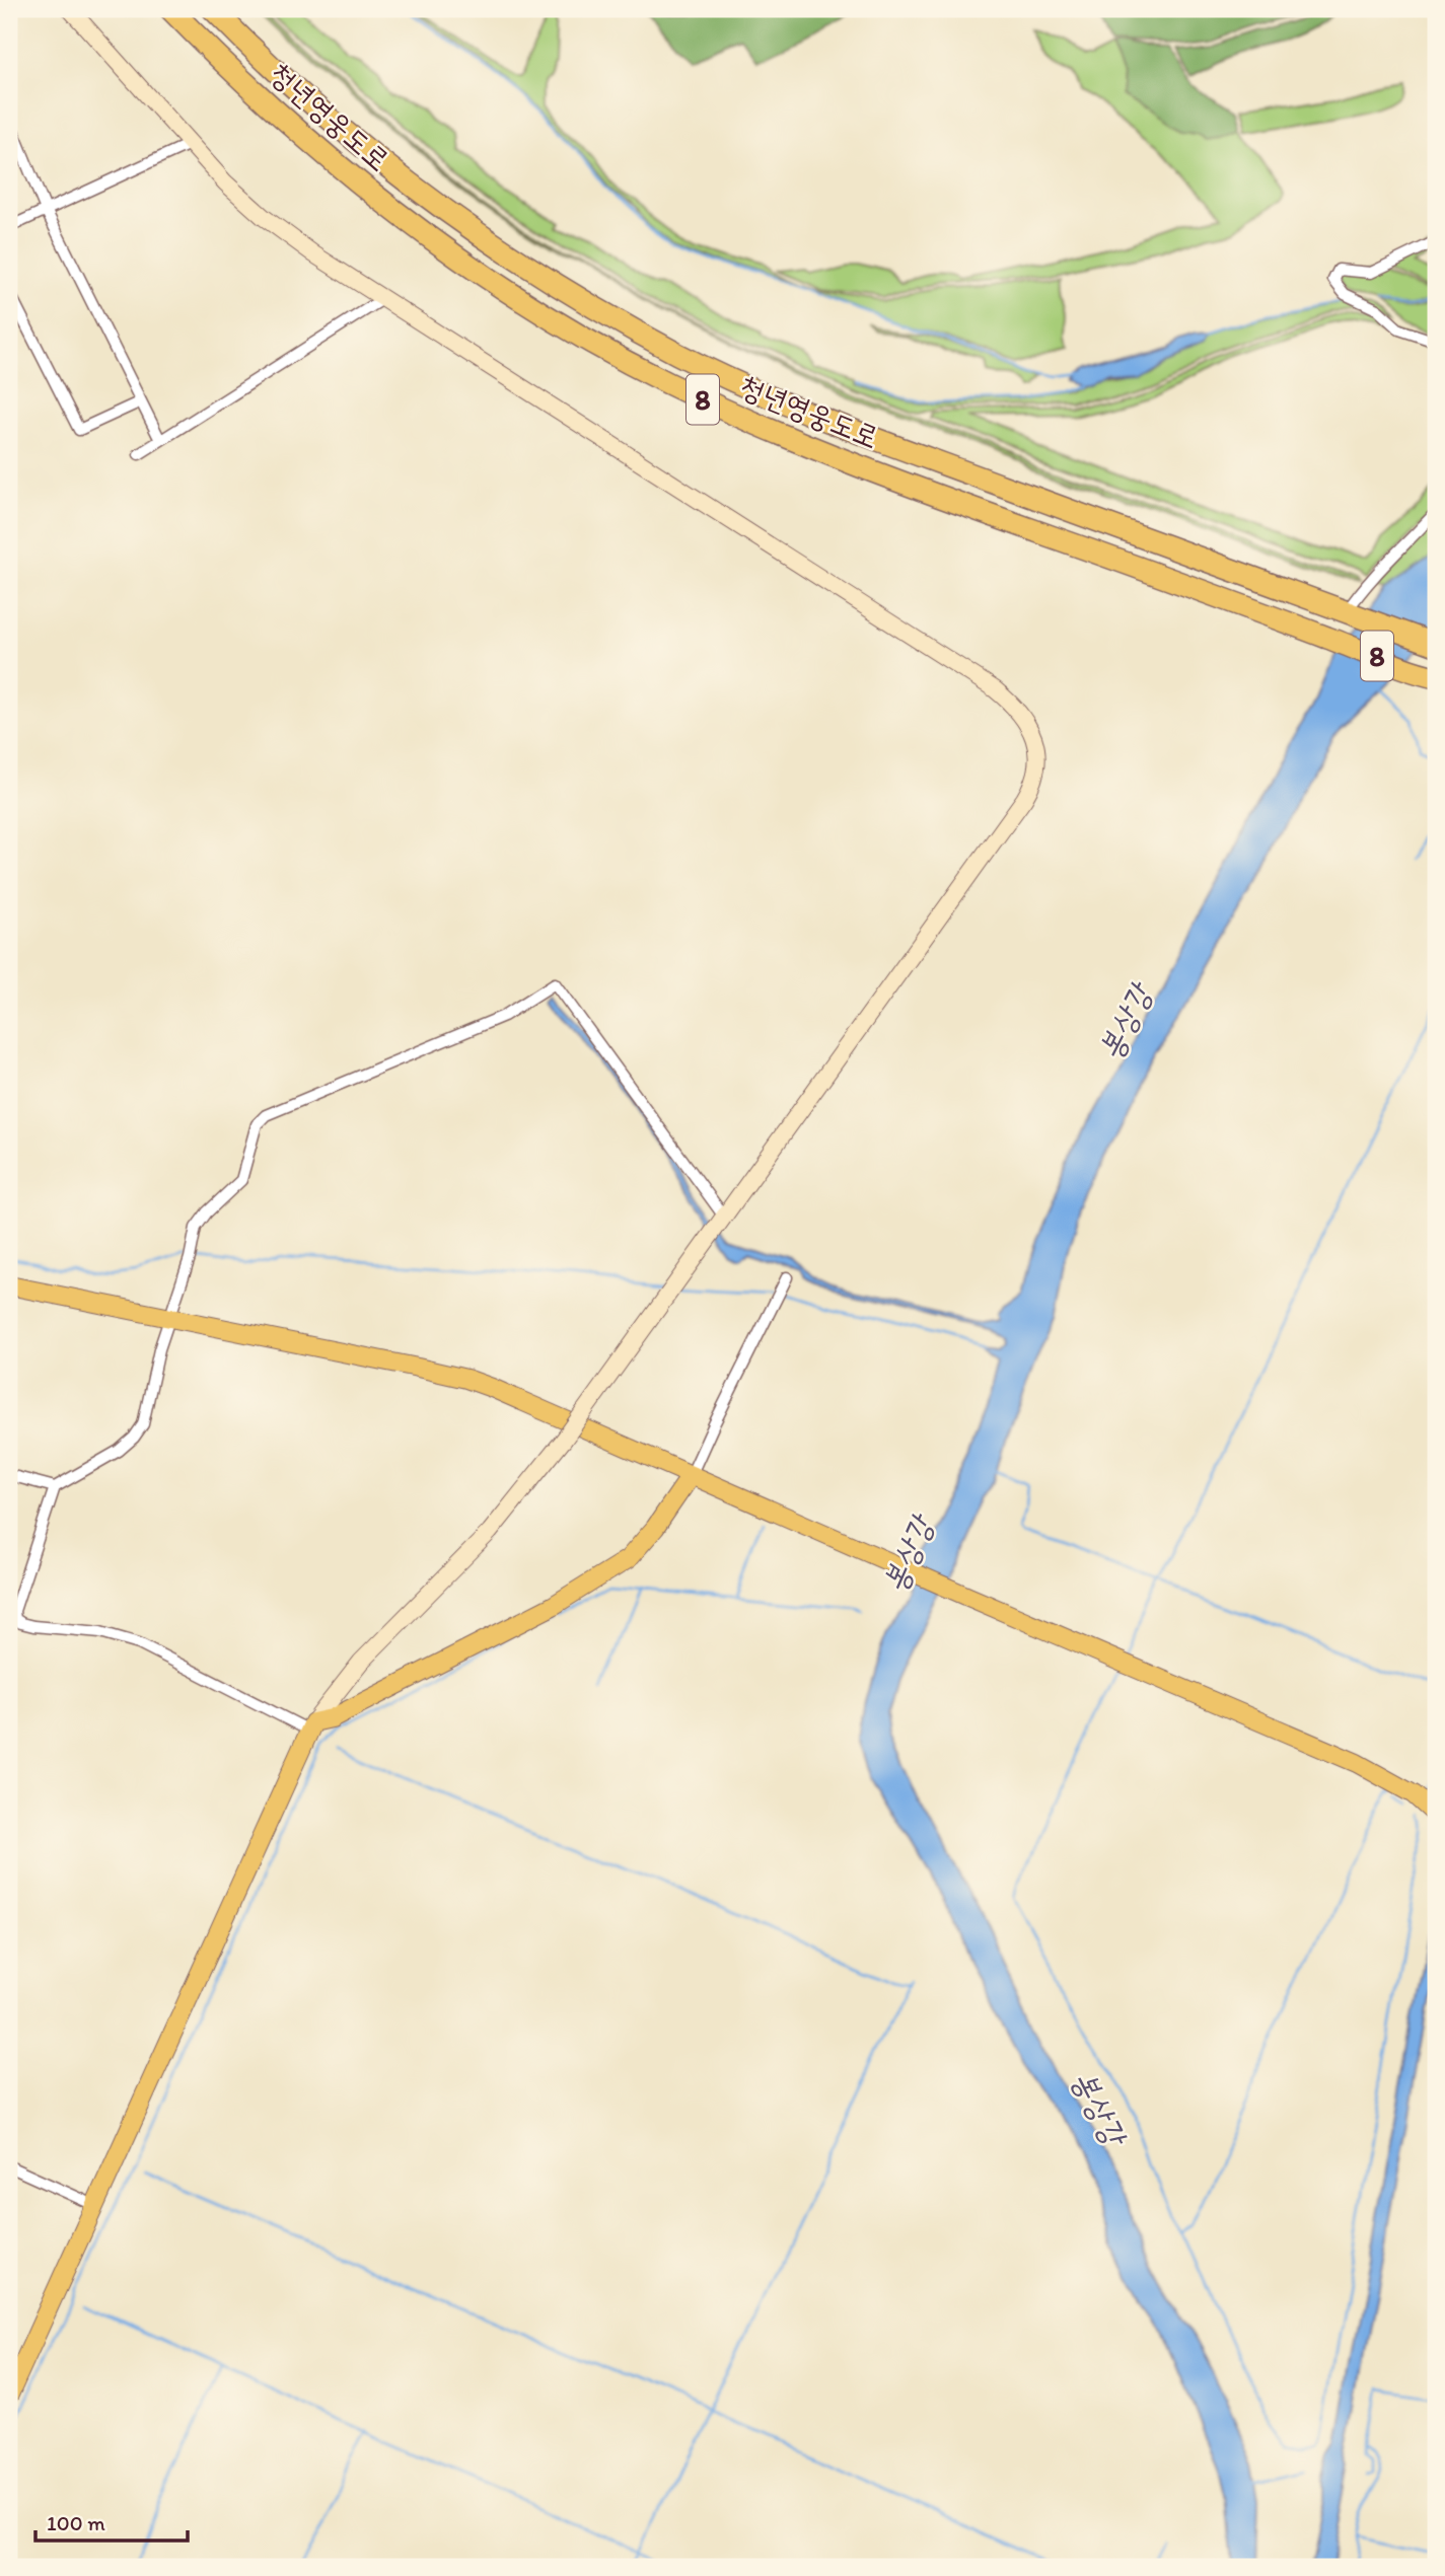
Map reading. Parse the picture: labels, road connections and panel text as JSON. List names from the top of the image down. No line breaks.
{"streets":{"highway":["청년영웅도로","8"]},"water":["봉상강"],"scale_bar":"100 m"}
